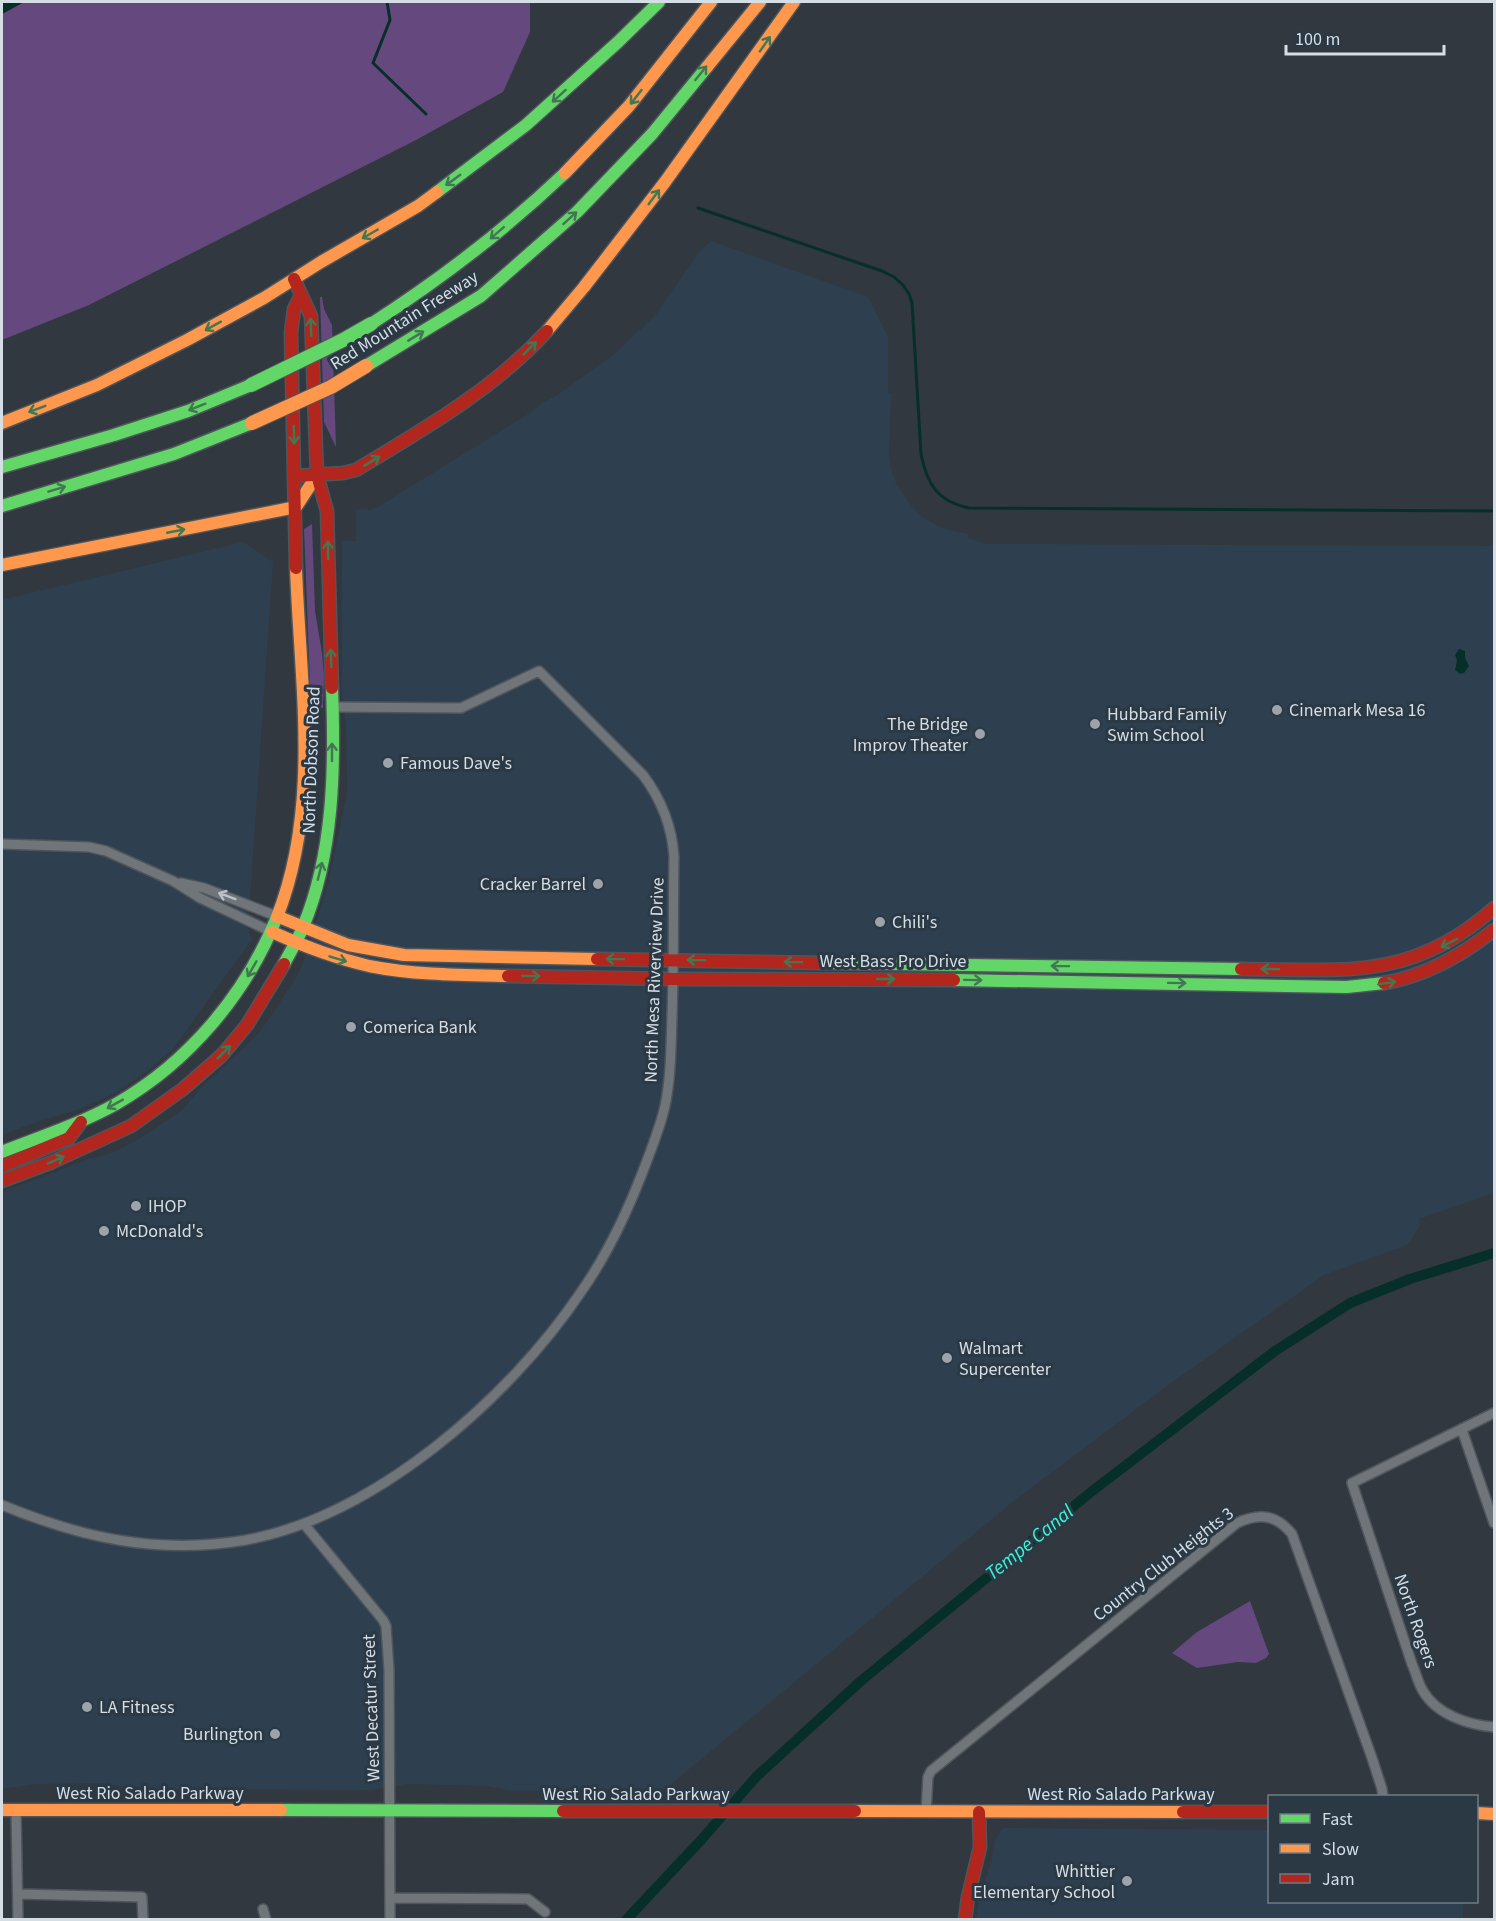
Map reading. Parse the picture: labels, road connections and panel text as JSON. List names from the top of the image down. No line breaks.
{"streets":{"main road":["Red Mountain Freeway","North Dobson Road","West Bass Pro Drive","West Rio Salado Parkway"],"street":["North Mesa Riverview Drive","Country Club Heights 3","North Rogers","West Decatur Street"]},"crossings":[["North Dobson Road","West Bass Pro Drive"],["North Dobson Road","North Mesa Riverview Drive"],["West Bass Pro Drive","North Mesa Riverview Drive"],["North Mesa Riverview Drive","West Decatur Street"],["Country Club Heights 3","West Rio Salado Parkway"],["West Decatur Street","West Rio Salado Parkway"]],"water":["Tempe Canal"],"places":["Cinemark Mesa 16","Hubbard Family Swim School","The Bridge Improv Theater","Famous Dave's","Cracker Barrel","Chili's","Comerica Bank","IHOP","McDonald's","Walmart Supercenter","LA Fitness","Burlington","Whittier Elementary School"],"legend":["Fast","Slow","Jam"],"scale_bar":"100 m"}
